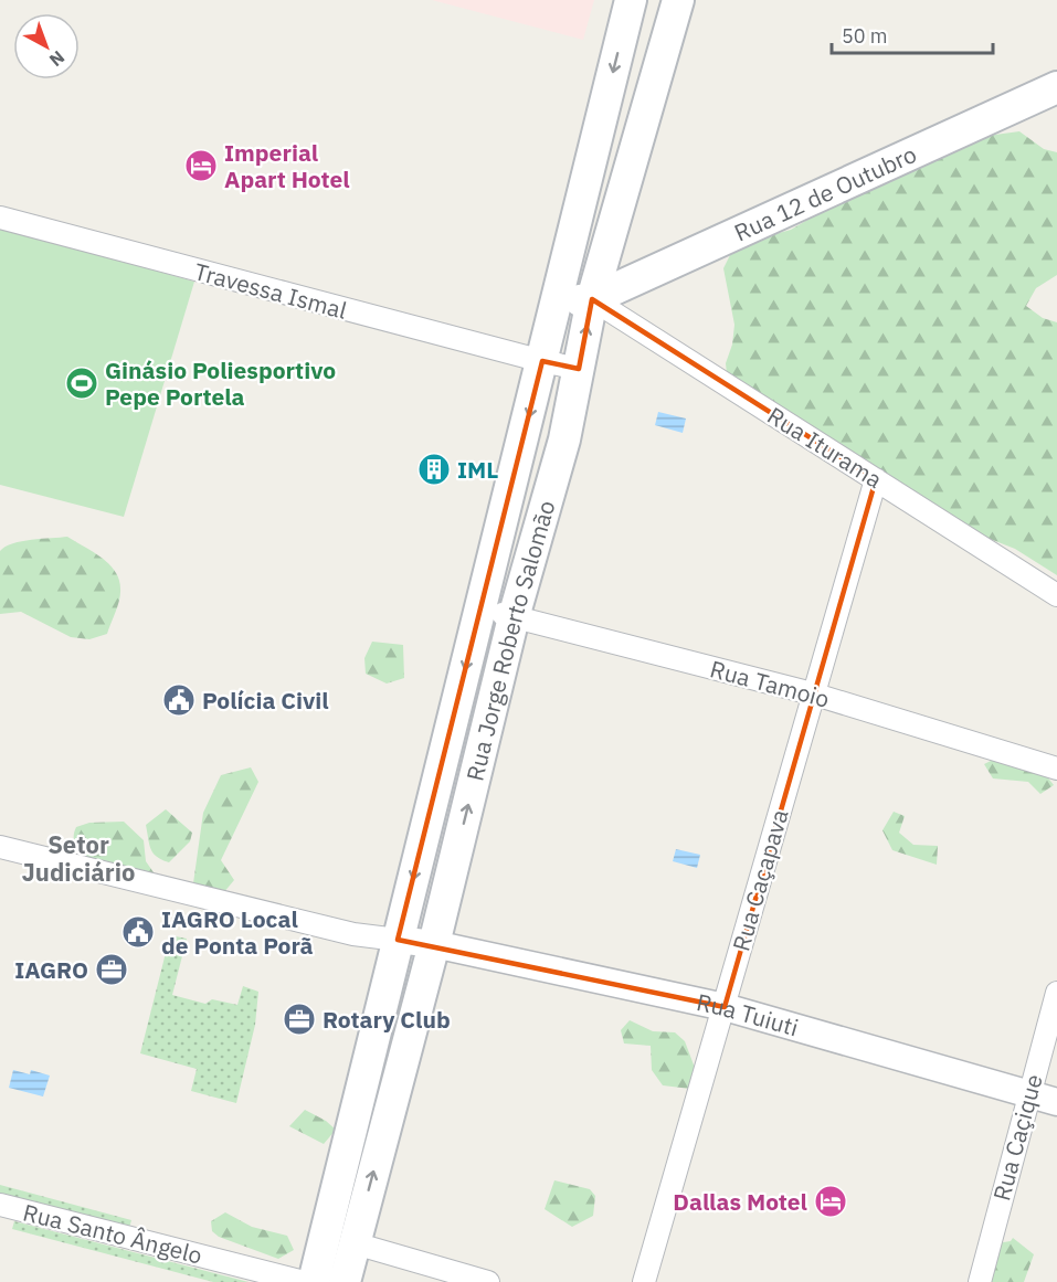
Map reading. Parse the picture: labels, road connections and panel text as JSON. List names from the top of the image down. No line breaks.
{"streets":{"main road":["Rua 12 de Outubro","Rua Jorge Roberto Salomão"],"street":["Travessa Ismal","Rua Iturama","Rua Tamoio","Rua Caçapava","Rua Tuiuti","Rua Caçique","Rua Santo Ângelo"]},"crossings":[["Rua 12 de Outubro","Rua Iturama"],["Rua 12 de Outubro","Rua Jorge Roberto Salomão"],["Travessa Ismal","Rua Jorge Roberto Salomão"],["Rua Iturama","Rua Jorge Roberto Salomão"],["Rua Iturama","Rua Caçapava"],["Rua Jorge Roberto Salomão","Rua Tamoio"],["Rua Jorge Roberto Salomão","Rua Tuiuti"],["Rua Tamoio","Rua Caçapava"],["Rua Caçapava","Rua Tuiuti"],["Rua Tuiuti","Rua Caçique"]],"districts":["Setor Judiciário"],"places":{"hotel":["Imperial Apart Hotel","Dallas Motel"],"sports":["Ginásio Poliesportivo Pepe Portela"],"building":["IML"],"public building":["Polícia Civil","IAGRO Local de Ponta Porã"],"office":["IAGRO","Rotary Club"]},"scale_bar":"50 m","north":"bottom right"}
